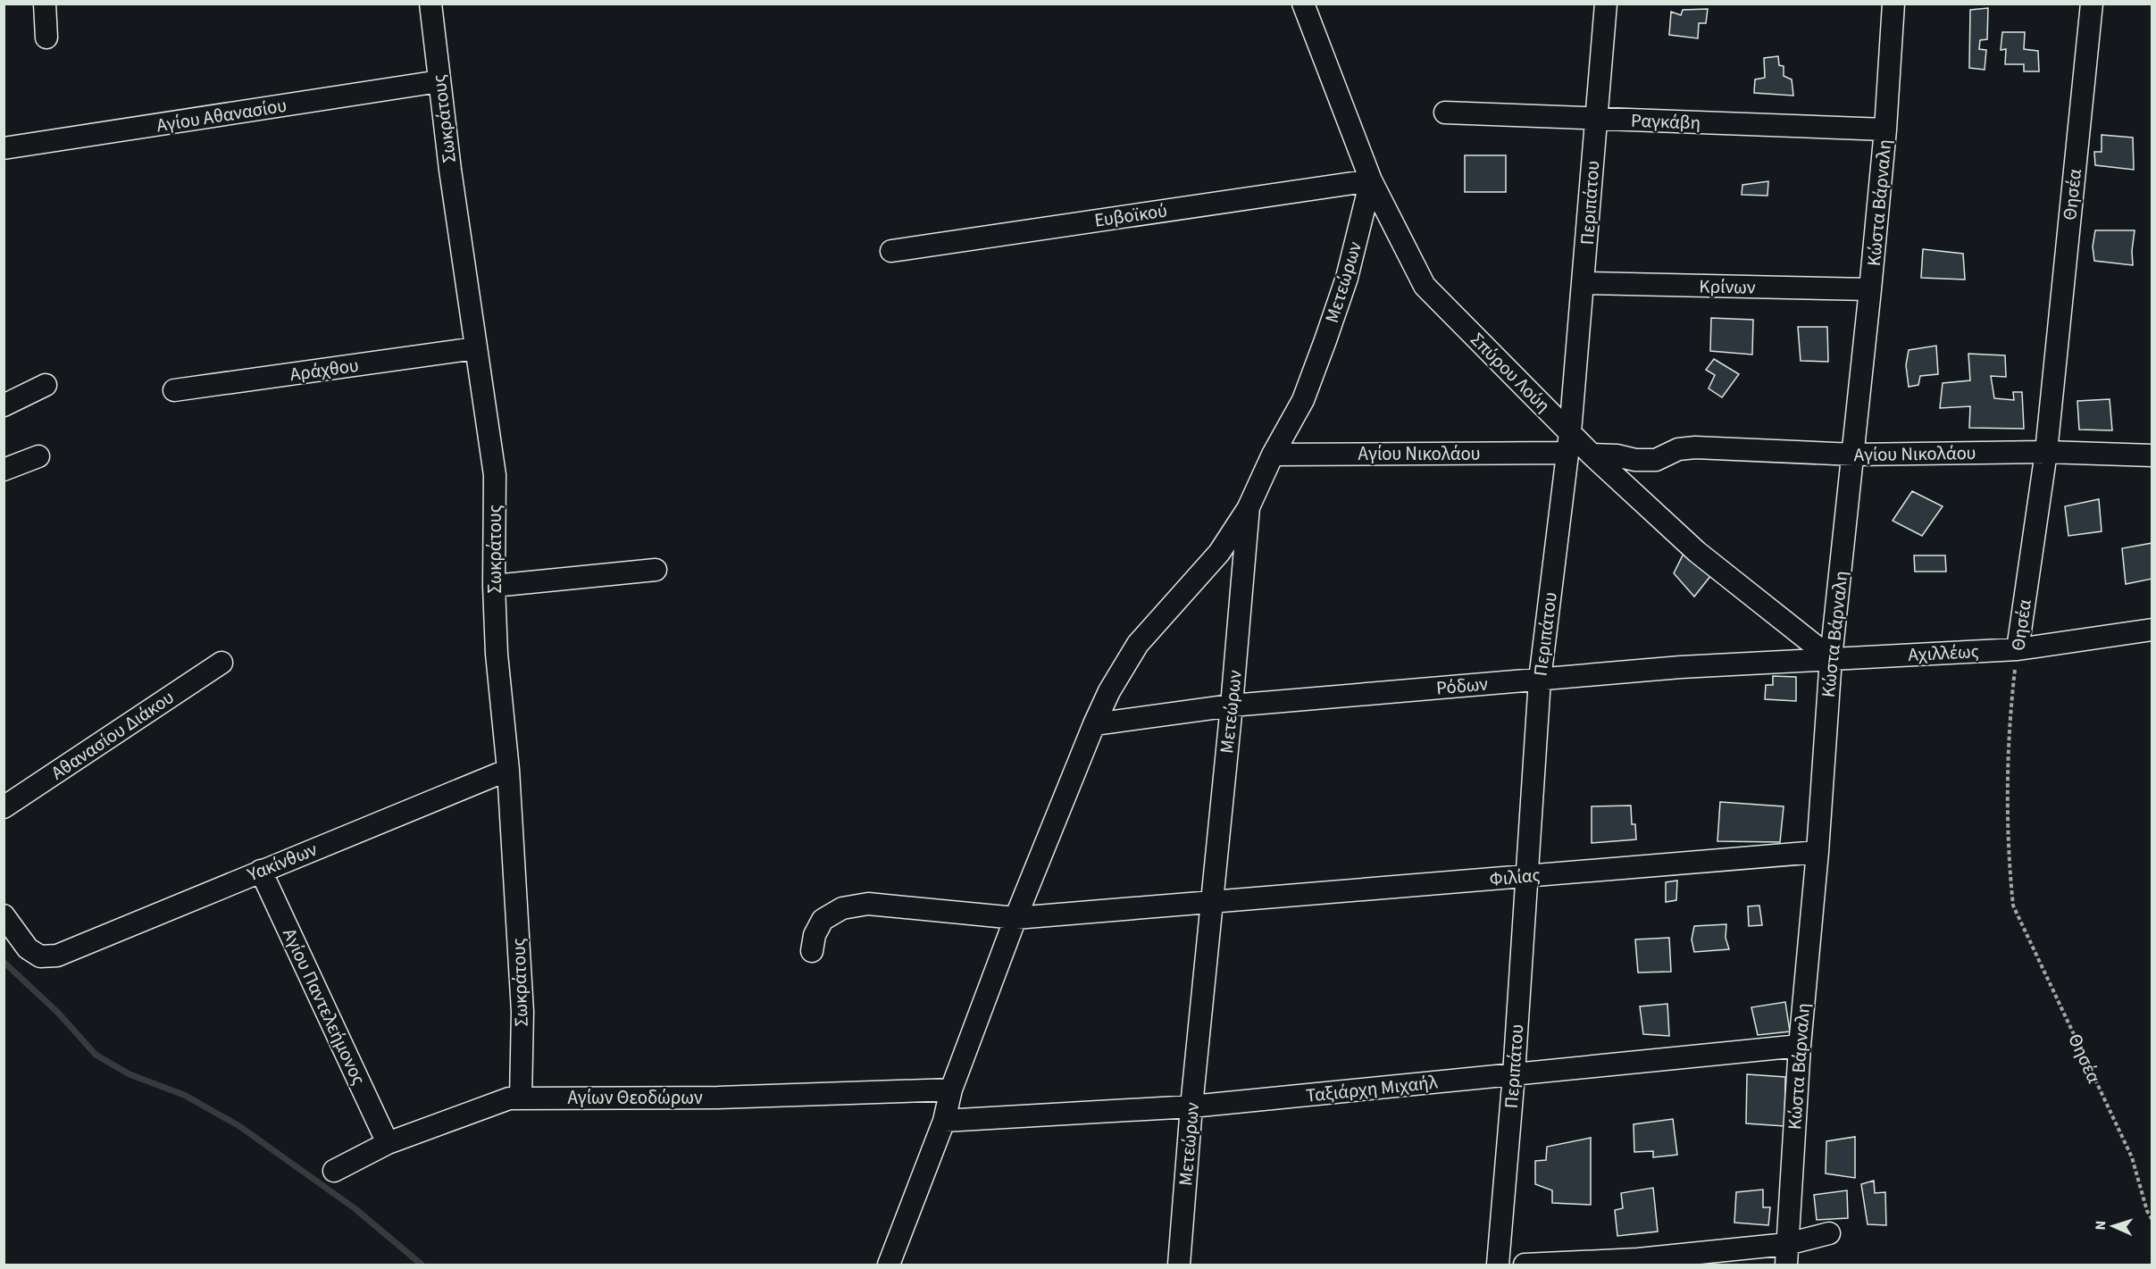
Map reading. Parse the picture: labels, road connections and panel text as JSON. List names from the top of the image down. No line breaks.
{"streets":{"street":["Αγίου Αθανασίου","Σωκράτους","Ραγκάβη","Θησέα","Περιπάτου","Κώστα Βάρναλη","Ευβοϊκού","Μετεώρων","Κρίνων","Αράχθου","Σπύρου Λούη","Αγίου Νικολάου","Αχιλλέως","Ρόδων","Αθανασίου Διάκου","Υακίνθων","Φιλίας","Αγίου Παντελεήμονος","Ταξιάρχη Μιχαήλ","Αγίων Θεοδώρων"]},"crossings":[["Αγίου Αθανασίου","Σωκράτους"],["Σωκράτους","Αράχθου"],["Σωκράτους","Υακίνθων"],["Σωκράτους","Αγίων Θεοδώρων"],["Ραγκάβη","Περιπάτου"],["Ραγκάβη","Κώστα Βάρναλη"],["Θησέα","Αγίου Νικολάου"],["Θησέα","Αχιλλέως"],["Περιπάτου","Κρίνων"],["Περιπάτου","Σπύρου Λούη"],["Περιπάτου","Αγίου Νικολάου"],["Περιπάτου","Ρόδων"],["Περιπάτου","Φιλίας"],["Περιπάτου","Ταξιάρχη Μιχαήλ"],["Κώστα Βάρναλη","Κρίνων"],["Κώστα Βάρναλη","Σπύρου Λούη"],["Κώστα Βάρναλη","Αγίου Νικολάου"],["Κώστα Βάρναλη","Αχιλλέως"],["Κώστα Βάρναλη","Ρόδων"],["Κώστα Βάρναλη","Φιλίας"],["Κώστα Βάρναλη","Ταξιάρχη Μιχαήλ"],["Ευβοϊκού","Μετεώρων"],["Ευβοϊκού","Σπύρου Λούη"],["Μετεώρων","Σπύρου Λούη"],["Μετεώρων","Αγίου Νικολάου"],["Μετεώρων","Ρόδων"],["Μετεώρων","Φιλίας"],["Μετεώρων","Ταξιάρχη Μιχαήλ"],["Σπύρου Λούη","Αγίου Νικολάου"],["Σπύρου Λούη","Αχιλλέως"],["Σπύρου Λούη","Ρόδων"],["Αχιλλέως","Ρόδων"],["Υακίνθων","Αγίου Παντελεήμονος"],["Αγίου Παντελεήμονος","Αγίων Θεοδώρων"]],"north":"left"}
